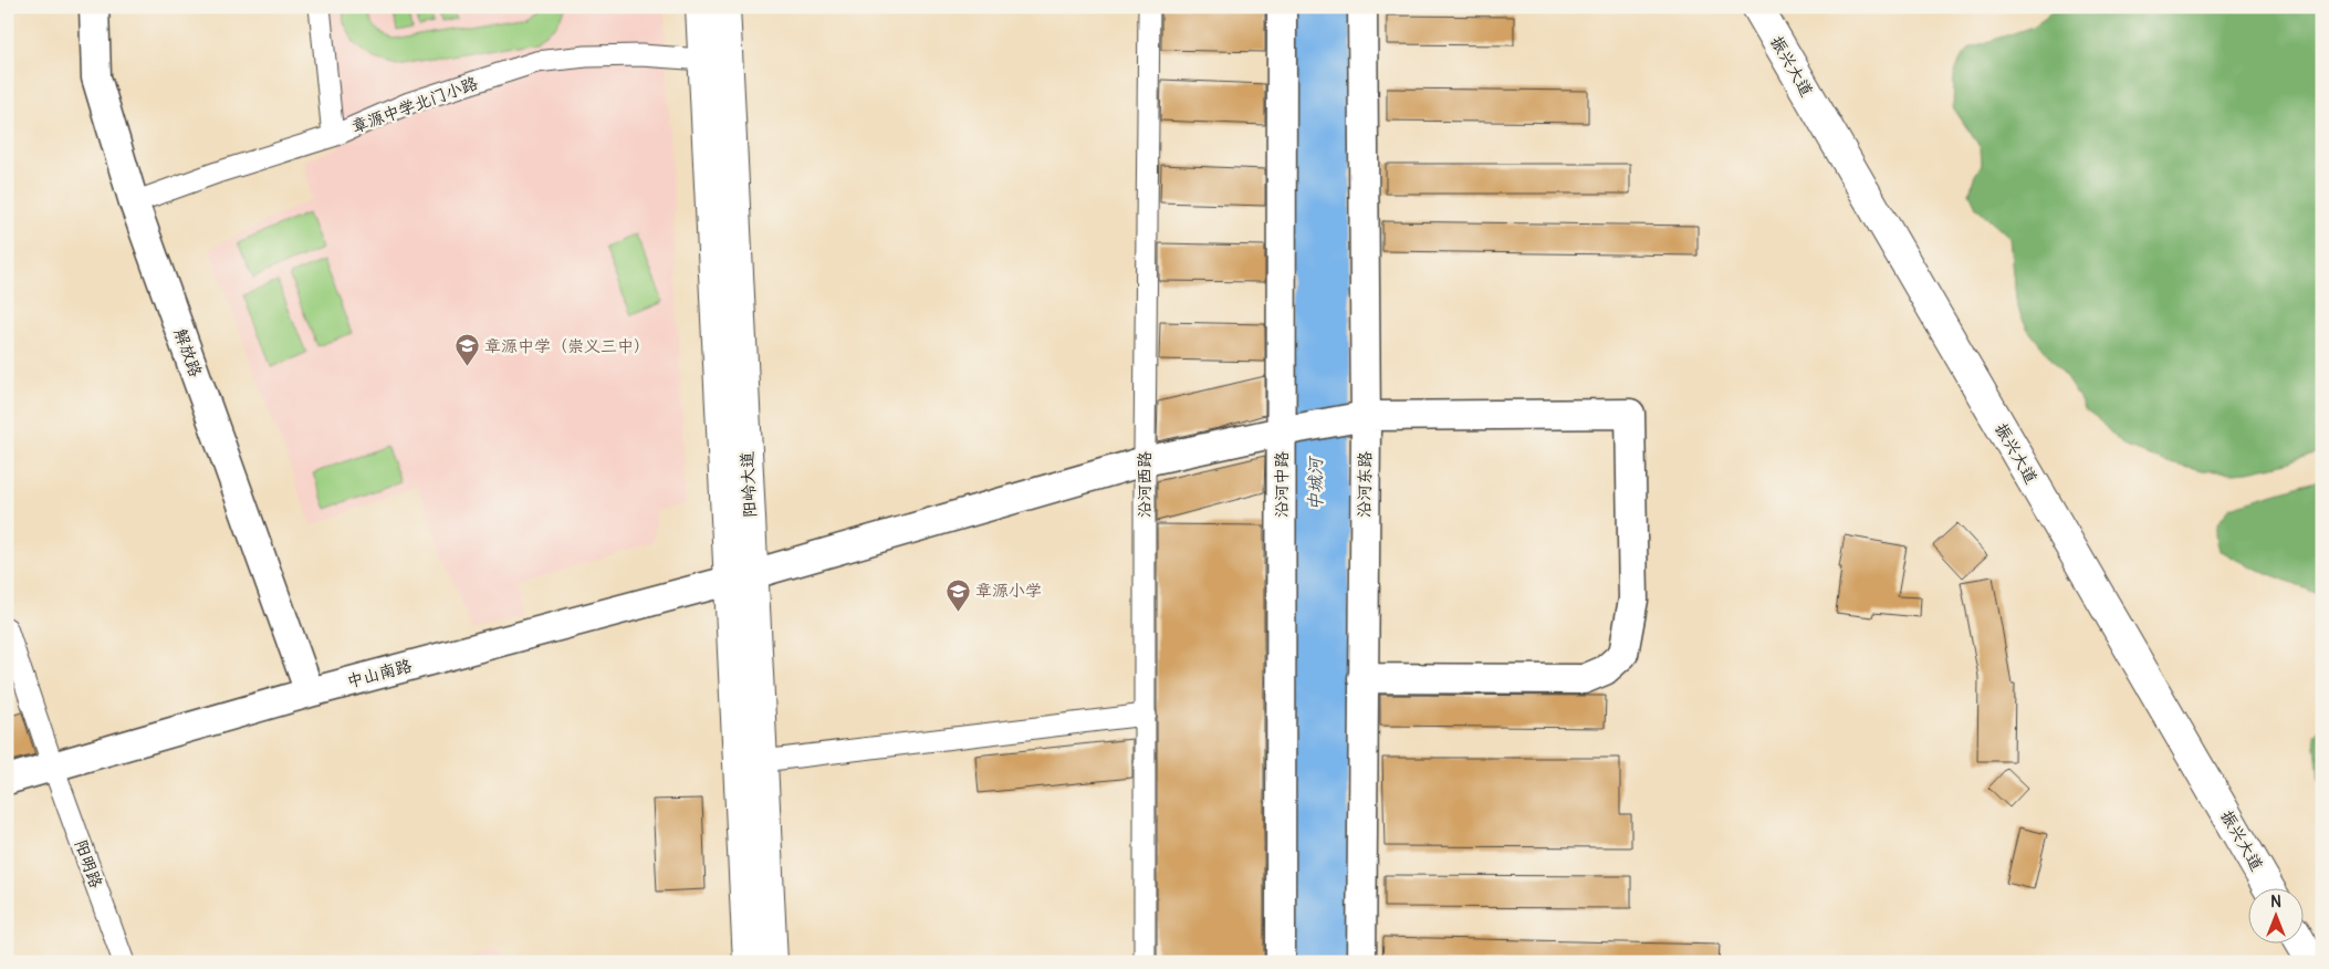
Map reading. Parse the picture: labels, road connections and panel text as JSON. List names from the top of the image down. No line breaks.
{"streets":{"main road":["振兴大道","阳岭大道"],"street":["章源中学北门小路","解放路","沿河西路","沿河中路","沿河东路","中山南路","阳明路"]},"crossings":[["章源中学北门小路","解放路"],["章源中学北门小路","阳岭大道"],["解放路","中山南路"],["阳岭大道","中山南路"],["沿河西路","中山南路"],["沿河中路","中山南路"],["沿河东路","中山南路"],["中山南路","阳明路"]],"water":["中城河"],"places":{"school or university":["章源中学（崇义三中）","章源小学"]},"north":"top"}
